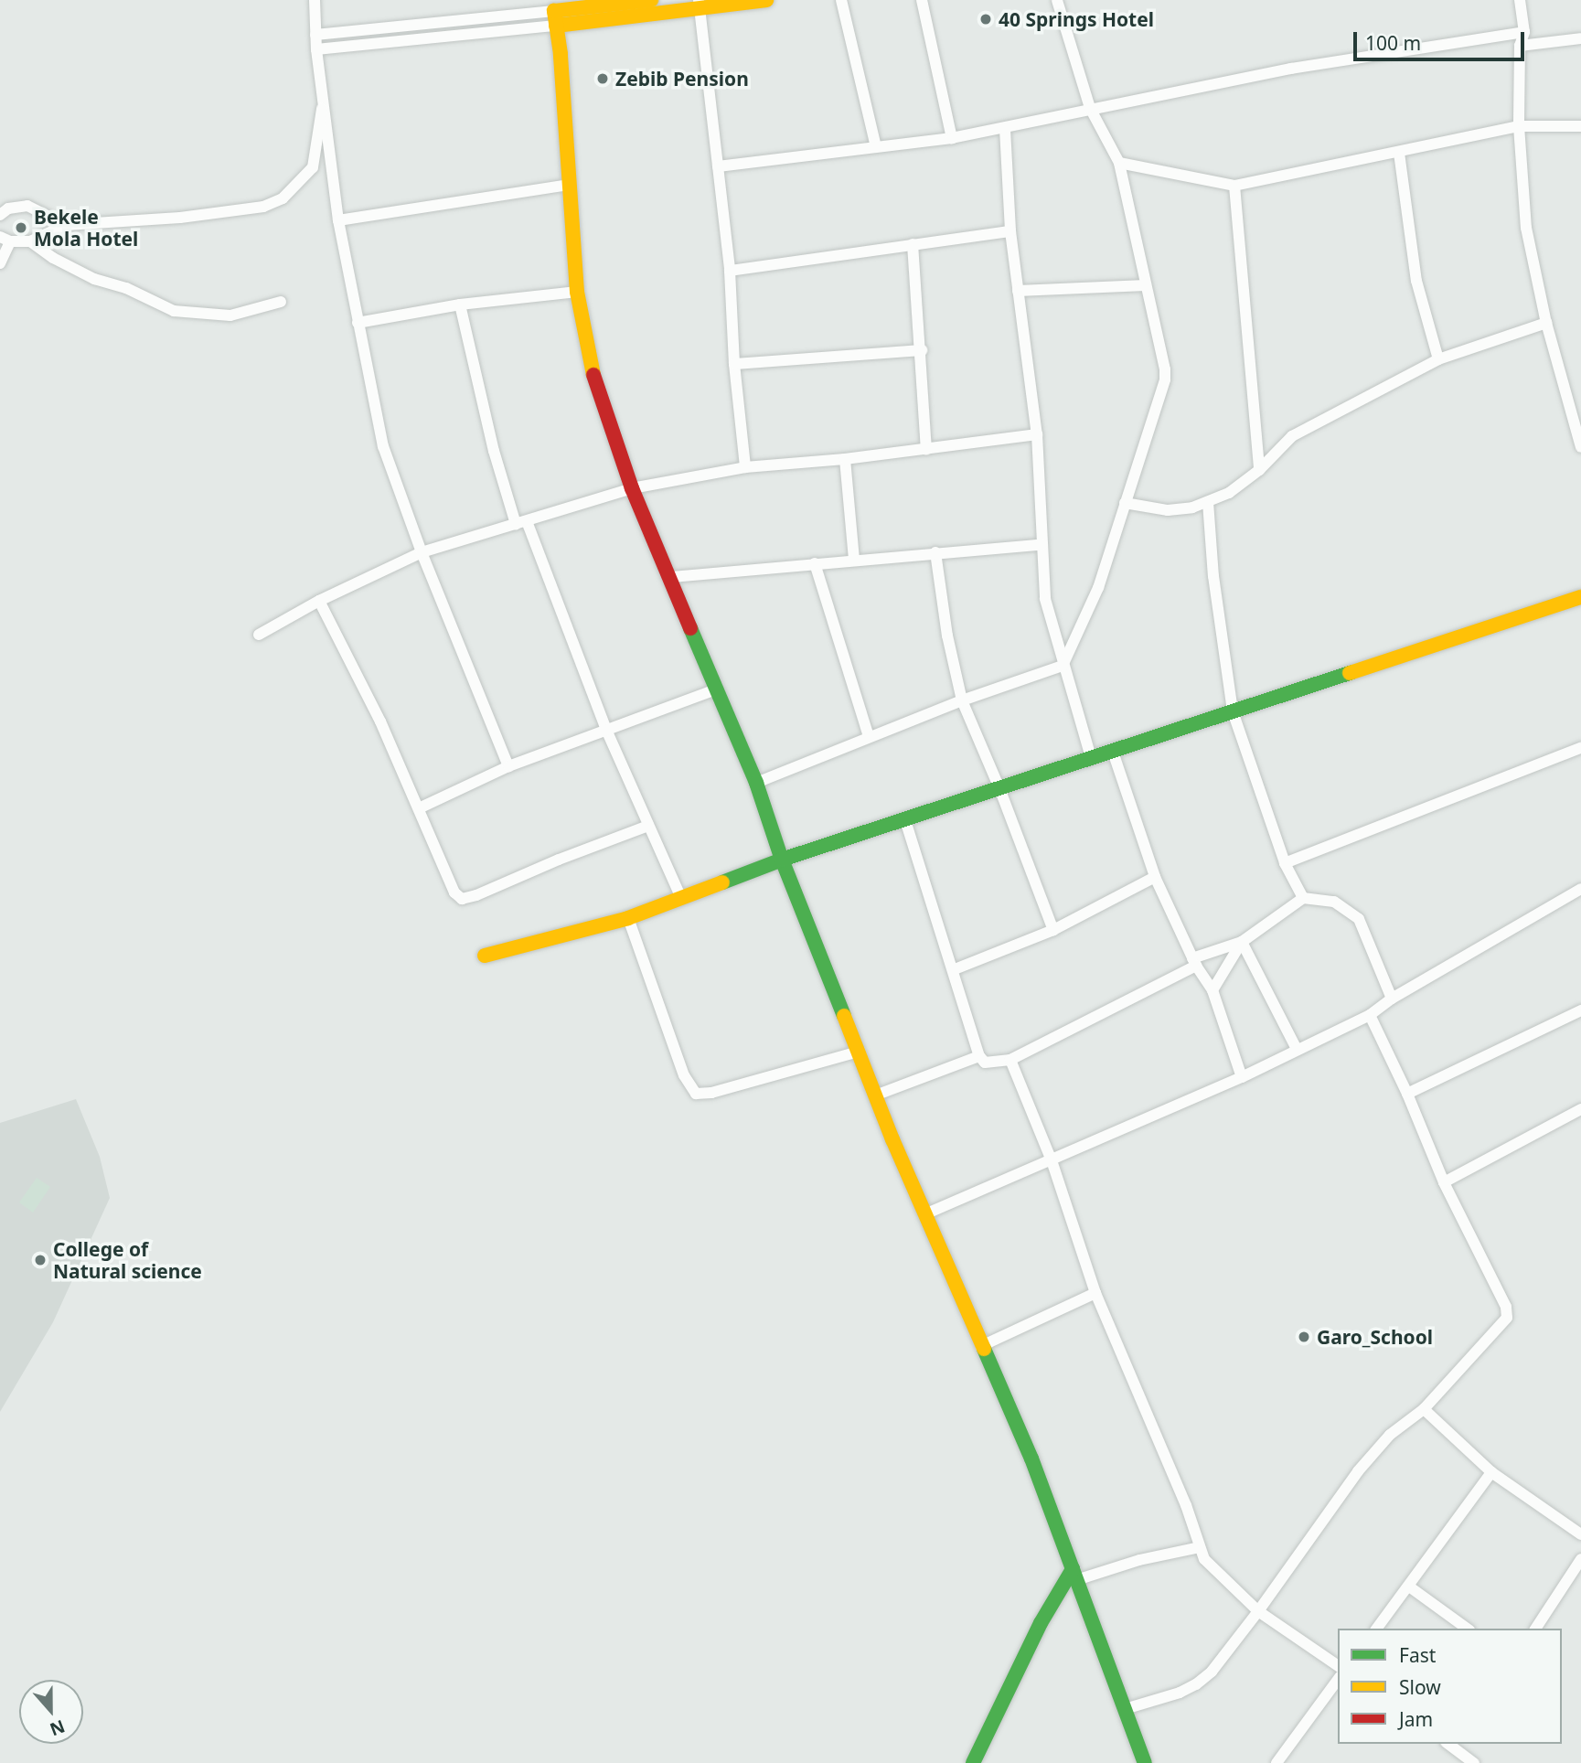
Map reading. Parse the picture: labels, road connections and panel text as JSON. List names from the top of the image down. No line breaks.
{"places":["40 Springs Hotel","Zebib Pension","Bekele Mola Hotel","College of Natural science","Garo_School"],"legend":["Fast","Slow","Jam"],"scale_bar":"100 m","north":"bottom"}
